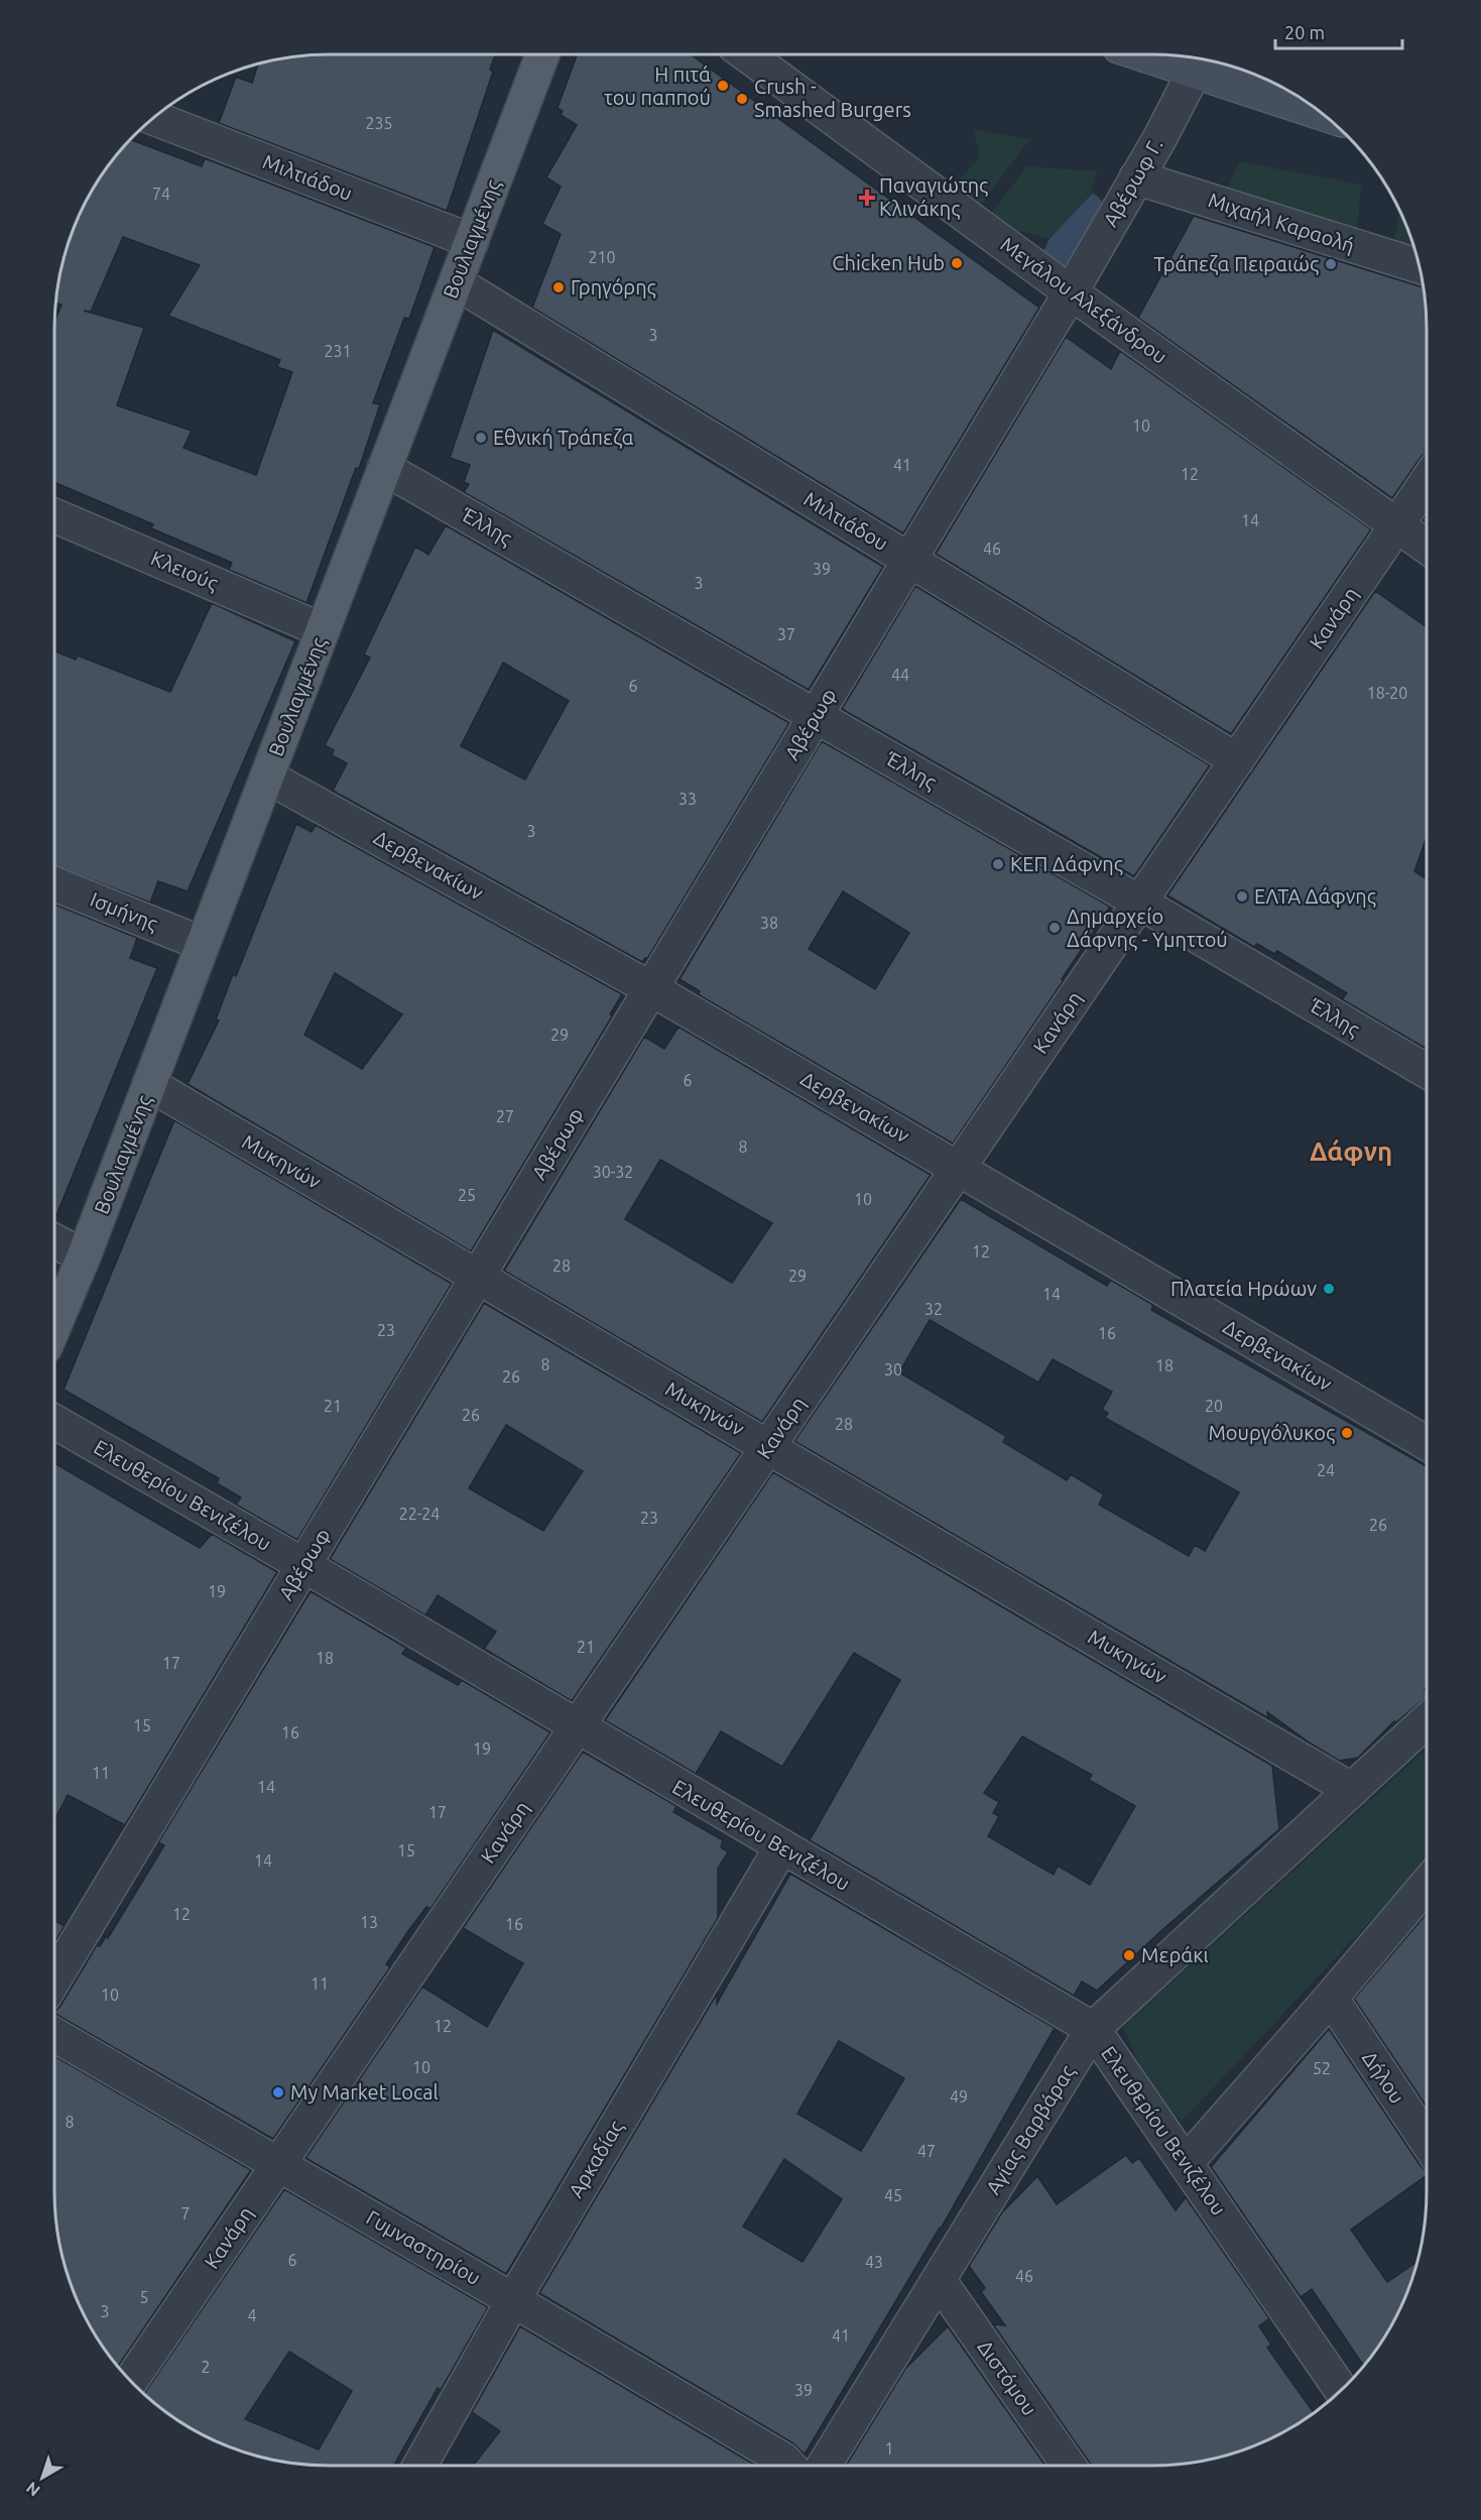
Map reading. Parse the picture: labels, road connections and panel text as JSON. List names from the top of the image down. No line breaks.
{"streets":{"main road":["Βουλιαγμένης"],"street":["Μιλτιάδου","Αβέρωφ Γ.","Μιχαήλ Καραολή","Μεγάλου Αλεξάνδρου","Έλλης","Κλειούς","Κανάρη","Αβέρωφ","Δερβενακίων","Ισμήνης","Μυκηνών","Ελευθερίου Βενιζέλου","Δήλου","Αγίας Βαρβάρας","Αρκαδίας","Γυμναστηρίου","Διστόμου"]},"crossings":[["Μιλτιάδου","Βουλιαγμένης"],["Μιλτιάδου","Κανάρη"],["Μιλτιάδου","Αβέρωφ"],["Αβέρωφ Γ.","Μιχαήλ Καραολή"],["Αβέρωφ Γ.","Μεγάλου Αλεξάνδρου"],["Αβέρωφ Γ.","Αβέρωφ"],["Βουλιαγμένης","Έλλης"],["Βουλιαγμένης","Κλειούς"],["Βουλιαγμένης","Δερβενακίων"],["Βουλιαγμένης","Ισμήνης"],["Βουλιαγμένης","Μυκηνών"],["Μεγάλου Αλεξάνδρου","Κανάρη"],["Μεγάλου Αλεξάνδρου","Αβέρωφ"],["Έλλης","Κανάρη"],["Έλλης","Αβέρωφ"],["Κανάρη","Δερβενακίων"],["Κανάρη","Μυκηνών"],["Κανάρη","Ελευθερίου Βενιζέλου"],["Κανάρη","Γυμναστηρίου"],["Αβέρωφ","Δερβενακίων"],["Αβέρωφ","Μυκηνών"],["Αβέρωφ","Ελευθερίου Βενιζέλου"],["Μυκηνών","Αγίας Βαρβάρας"],["Ελευθερίου Βενιζέλου","Αγίας Βαρβάρας"],["Ελευθερίου Βενιζέλου","Αρκαδίας"],["Αγίας Βαρβάρας","Διστόμου"],["Αρκαδίας","Γυμναστηρίου"]],"districts":["Δάφνη"],"places":{"other":["Η πιτά του παππού","Crush - Smashed Burgers","Chicken Hub","Τράπεζα Πειραιώς","Γρηγόρης","Εθνική Τράπεζα","ΚΕΠ Δάφνης","ΕΛΤΑ Δάφνης","Δημαρχείο Δάφνης - Υμηττού","Πλατεία Ηρώων","Μουργόλυκος","Μεράκι","My Market Local"],"health":["Παναγιώτης Κλινάκης"]},"house_numbers":["235","74","210","3","231","10","41","12","14","46","39","3","37","44","6","18-20","33","3","38","29","6","27","8","30-32","25","10","12","28","29","14","32","23","16","8","18","30","26","21","20","26","28","24","22-24","23","26","19","21","18","17","15","16","19","11","14","17","15","14","12","13","16","11","10","12","10","52","49","8","47","45","7","6","43","46","5","3","4","41","2","39","1"],"scale_bar":"20 m","north":"bottom left"}
